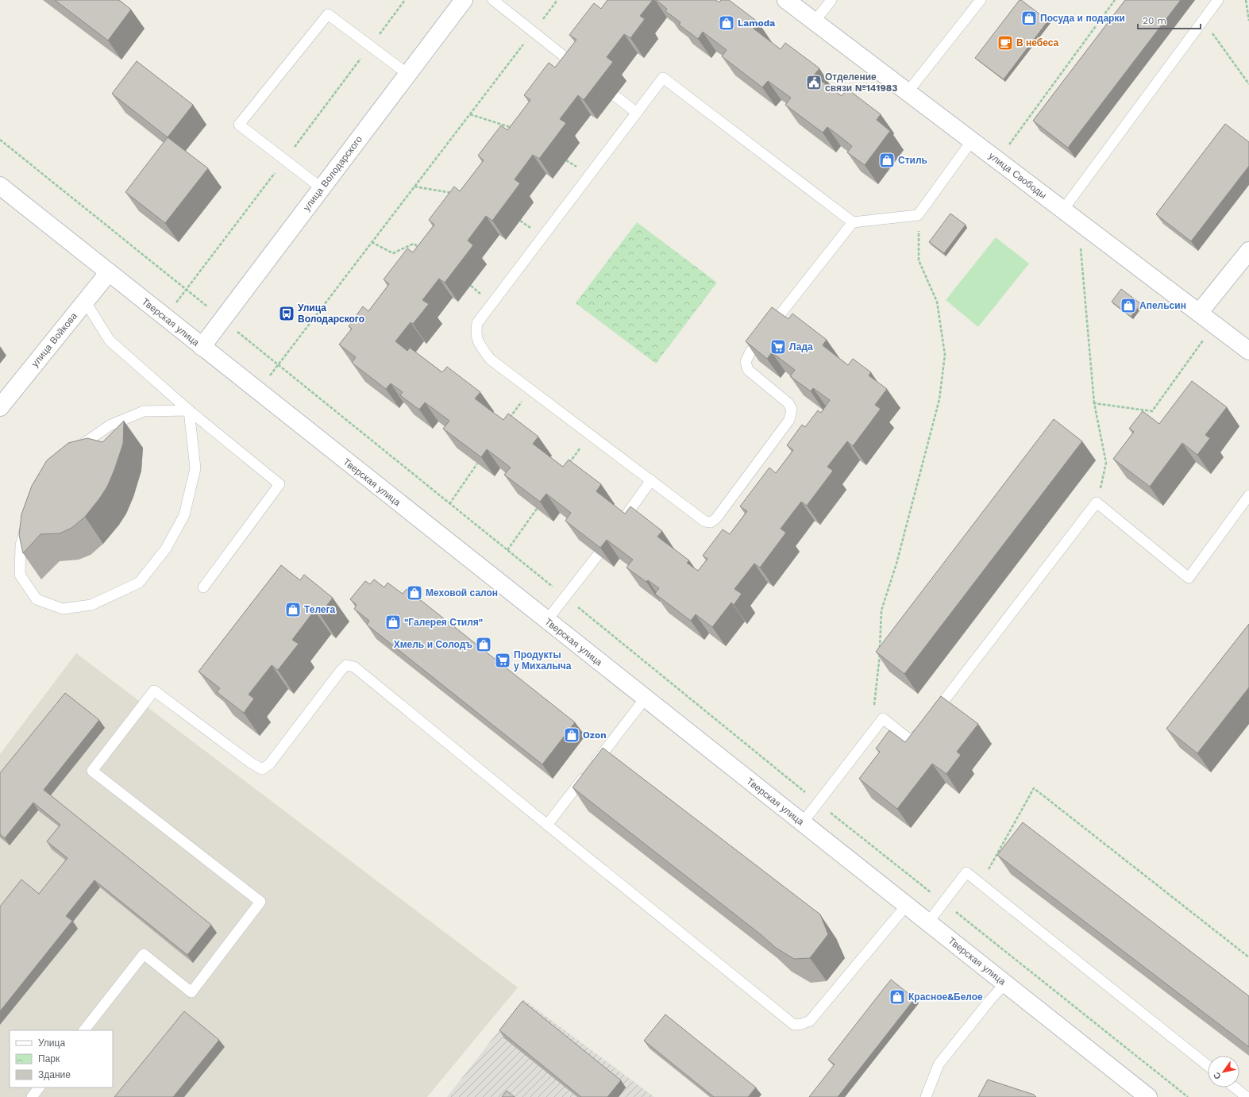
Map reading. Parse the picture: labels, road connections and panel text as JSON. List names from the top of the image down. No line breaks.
{"streets":{"main road":["улица Володарского","улица Свободы","Тверская улица","улица Войкова"]},"crossings":[["улица Володарского","Тверская улица"],["Тверская улица","улица Войкова"]],"places":{"shop":["Посуда и подарки","Lamoda","Стиль","Апельсин","Меховой салон","Телега","\"Галерея Стиля\"","Хмель и Солодъ","Ozon","Красное&Белое"],"cafe":["В небеса"],"public building":["Отделение связи №141983"],"bus stop":["Улица Володарского"],"supermarket":["Лада","Продукты у Михалыча"]},"legend":["Улица","Парк","Здание"],"scale_bar":"20 m","north":"bottom left"}
